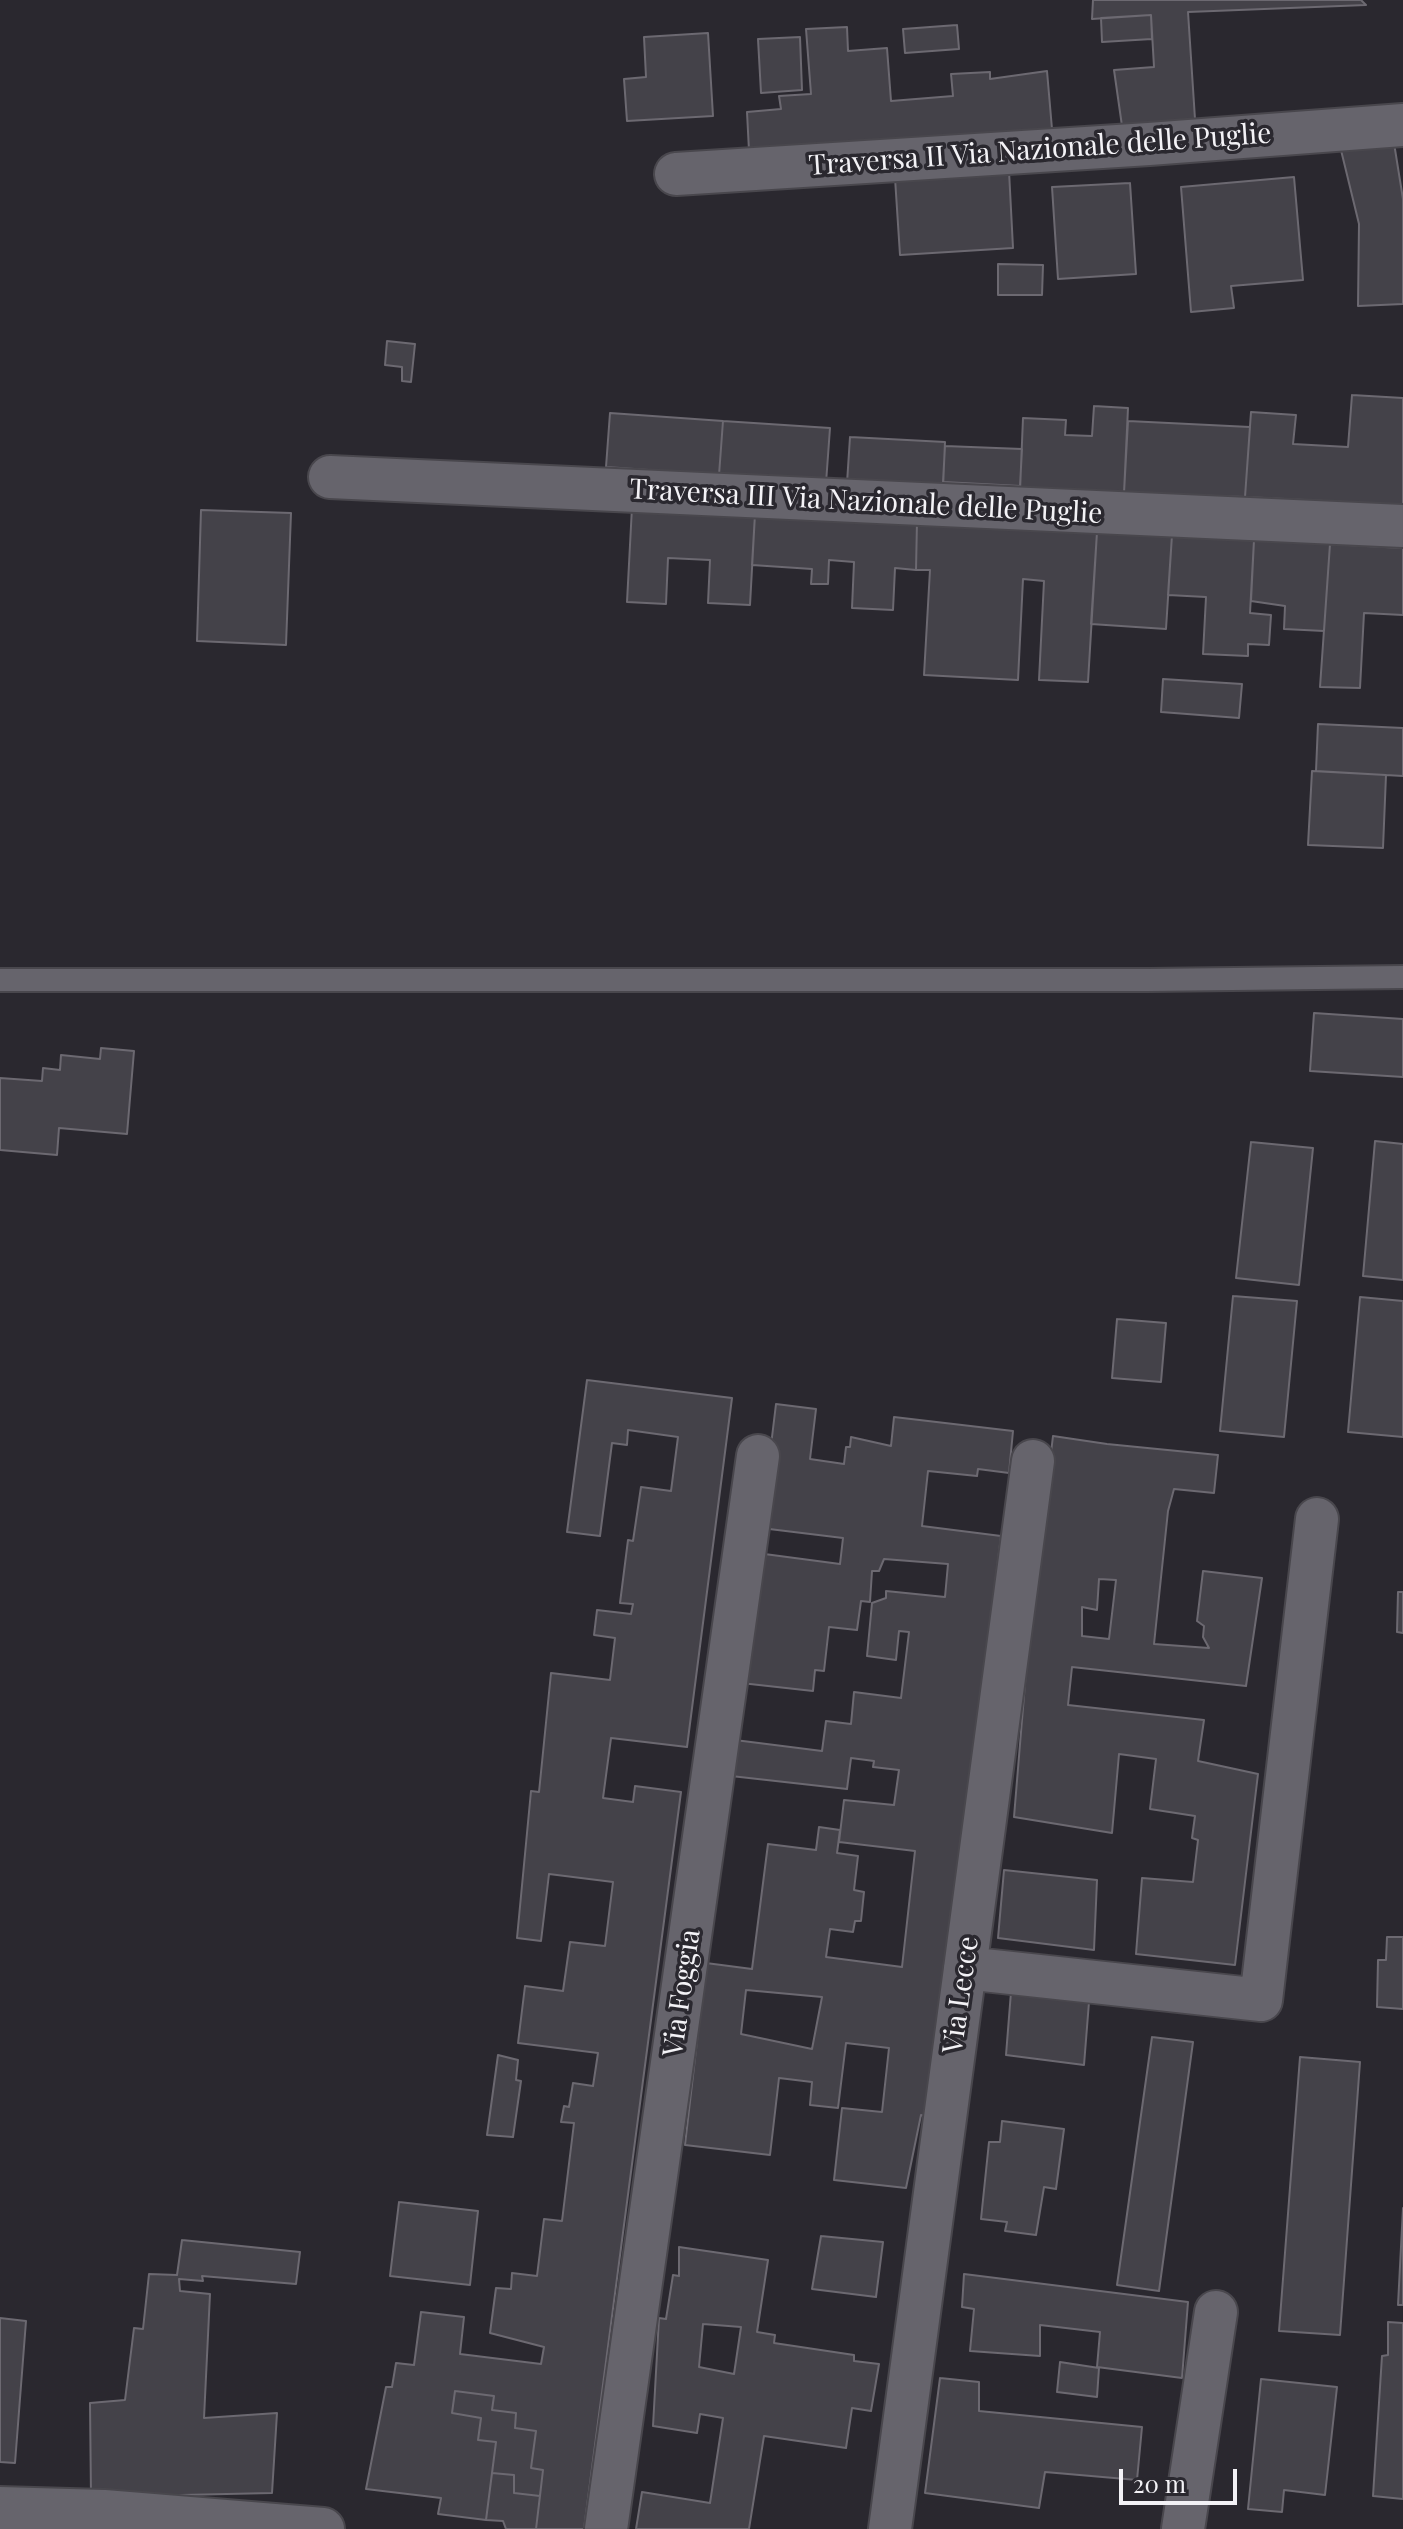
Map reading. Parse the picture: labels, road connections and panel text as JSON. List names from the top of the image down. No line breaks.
{"streets":{"street":["Traversa II Via Nazionale delle Puglie","Traversa III Via Nazionale delle Puglie","Via Foggia","Via Lecce"]},"scale_bar":"20 m"}
